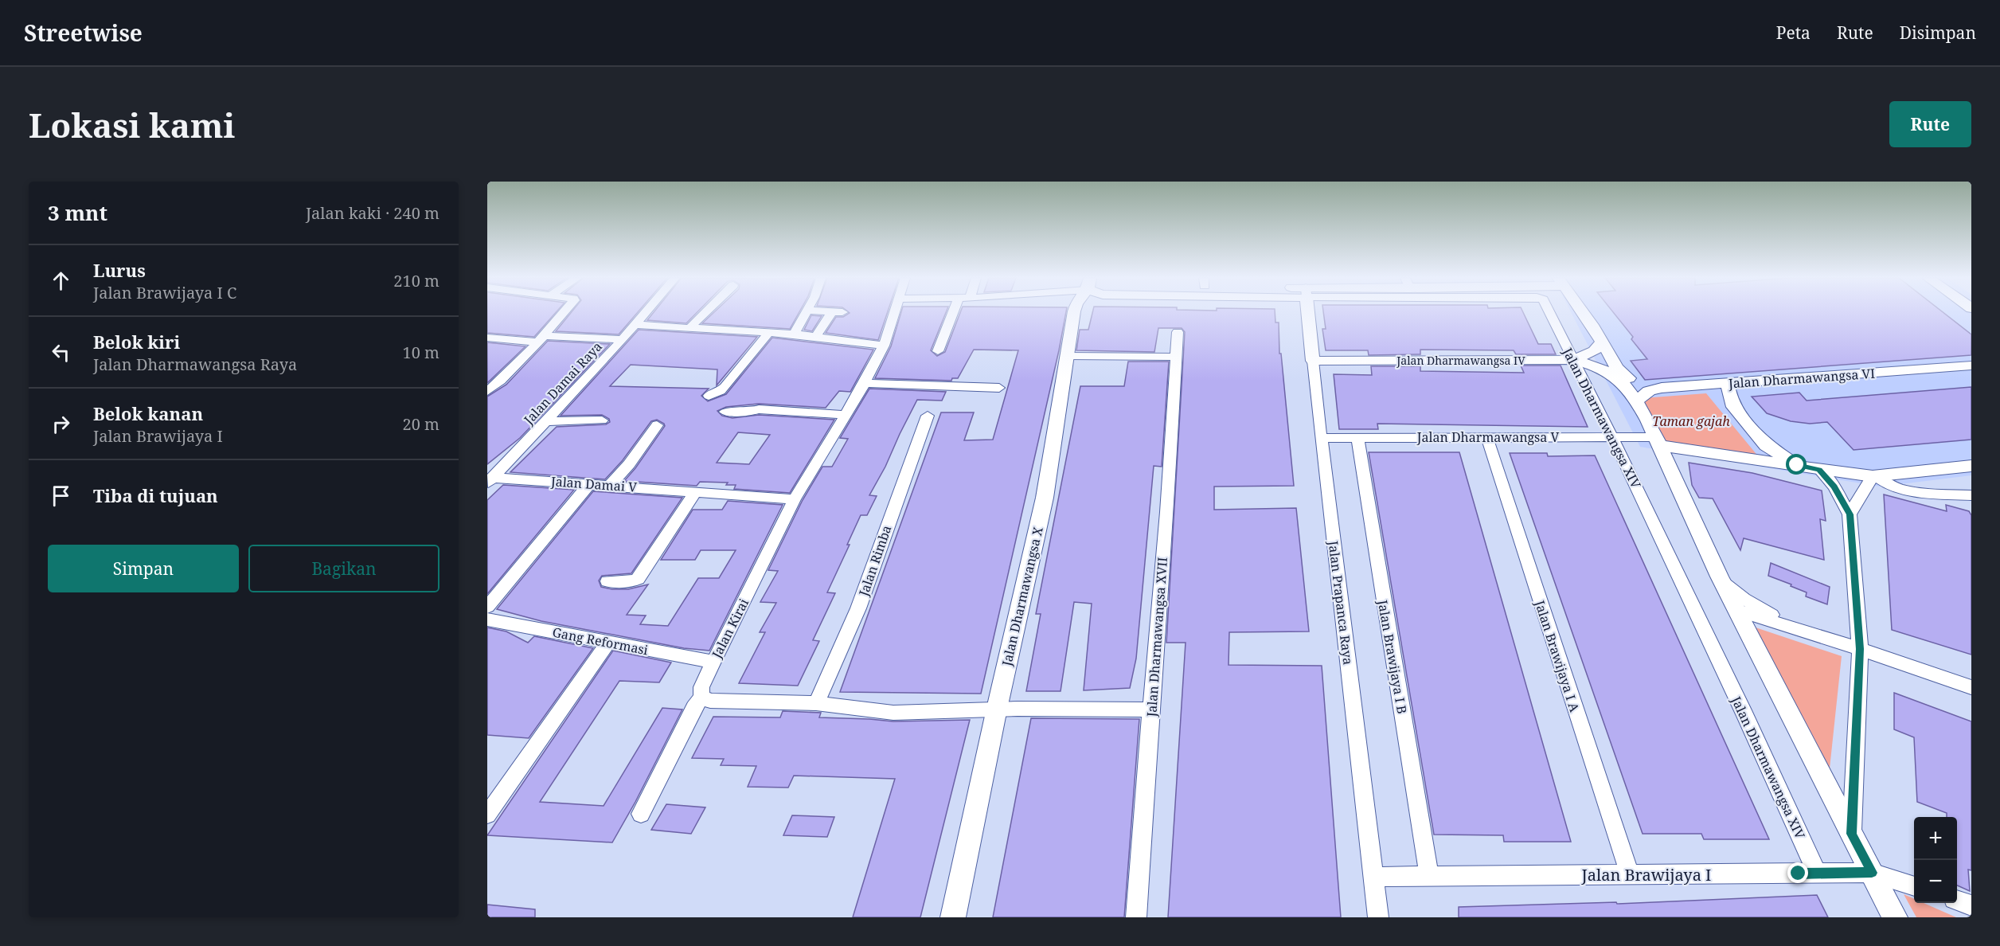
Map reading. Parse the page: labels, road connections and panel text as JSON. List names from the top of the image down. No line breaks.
{"streets":{"street":["Jalan Dharmawangsa IV","Jalan Dharmawangsa VI","Jalan Damai Raya","Jalan Dharmawangsa XIV","Jalan Dharmawangsa V","Jalan Damai V","Jalan Rimba","Jalan Dharmawangsa X","Jalan Prapanca Raya","Jalan Kirai","Jalan Dharmawangsa XVII","Gang Reformasi","Jalan Brawijaya I A","Jalan Brawijaya I B","Jalan Brawijaya I"]},"crossings":[["Jalan Dharmawangsa IV","Jalan Dharmawangsa XIV"],["Jalan Dharmawangsa IV","Jalan Prapanca Raya"],["Jalan Damai Raya","Jalan Damai V"],["Jalan Dharmawangsa XIV","Jalan Dharmawangsa V"],["Jalan Dharmawangsa XIV","Jalan Brawijaya I"],["Jalan Dharmawangsa V","Jalan Prapanca Raya"],["Jalan Dharmawangsa V","Jalan Brawijaya I A"],["Jalan Dharmawangsa V","Jalan Brawijaya I B"],["Jalan Damai V","Jalan Kirai"],["Jalan Prapanca Raya","Jalan Brawijaya I"],["Jalan Kirai","Gang Reformasi"],["Jalan Brawijaya I A","Jalan Brawijaya I"],["Jalan Brawijaya I B","Jalan Brawijaya I"]],"parks":["Taman gajah"],"page":{"header":"Streetwise","nav":["Peta","Rute","Disimpan"],"buttons":["Rute",["Simpan","Bagikan"]],"title":"Lokasi kami","heading":["3 mnt","Jalan kaki · 240 m"],"list":[["Lurus","Jalan Brawijaya I C","210 m"],["Belok kiri","Jalan Dharmawangsa Raya","10 m"],["Belok kanan","Jalan Brawijaya I","20 m"],"Tiba di tujuan"],"map_buttons":["+","−"]}}
